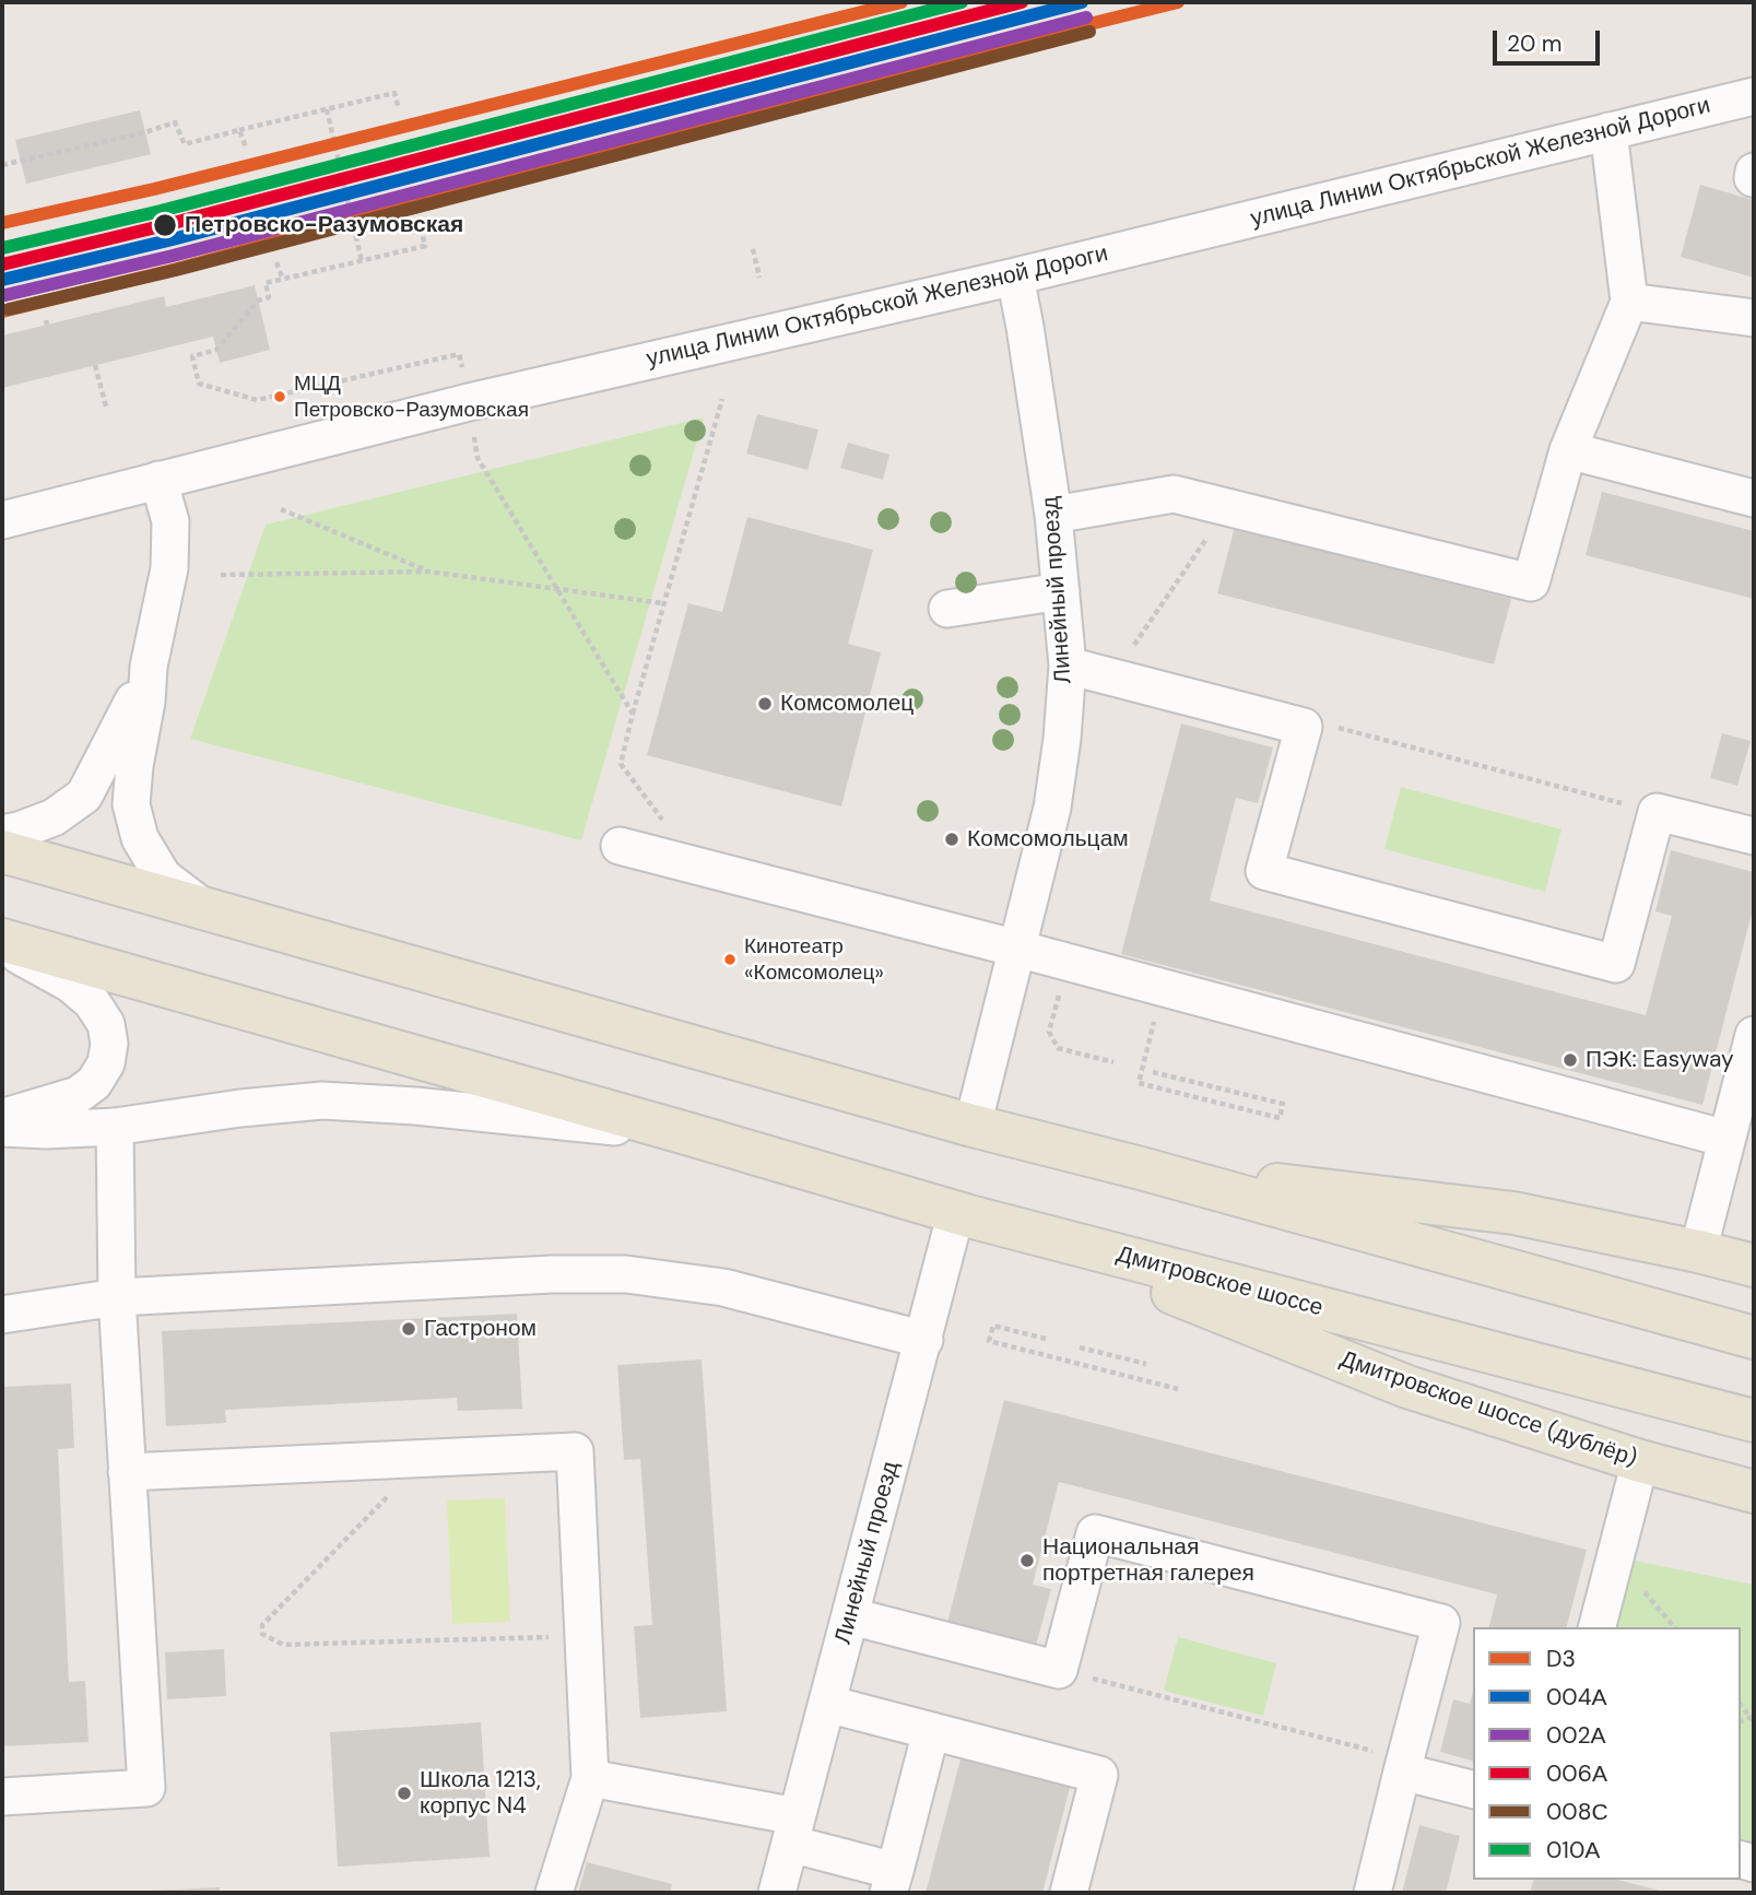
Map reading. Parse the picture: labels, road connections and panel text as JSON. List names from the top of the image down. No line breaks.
{"streets":{"main road":["Дмитровское шоссе","Дмитровское шоссе (дублёр)"],"street":["улица Линии Октябрьской Железной Дороги","Линейный проезд"]},"crossings":[["улица Линии Октябрьской Железной Дороги","Линейный проезд"],["Линейный проезд","Дмитровское шоссе"],["Линейный проезд","Дмитровское шоссе (дублёр)"],["Дмитровское шоссе","Дмитровское шоссе (дублёр)"]],"places":["Петровско-Разумовская","МЦД Петровско-Разумовская","Комсомолец","Комсомольцам","Кинотеатр «Комсомолец»","ПЭК: Easyway","Гастроном","Национальная портретная галерея","Школа 1213, корпус N4"],"lines":["transit line D3","transit line 004А","transit line 006А","transit line 010А","transit line 002А","transit line 008С"],"legend":["D3","004А","002А","006А","008С","010А"],"scale_bar":"20 m"}
